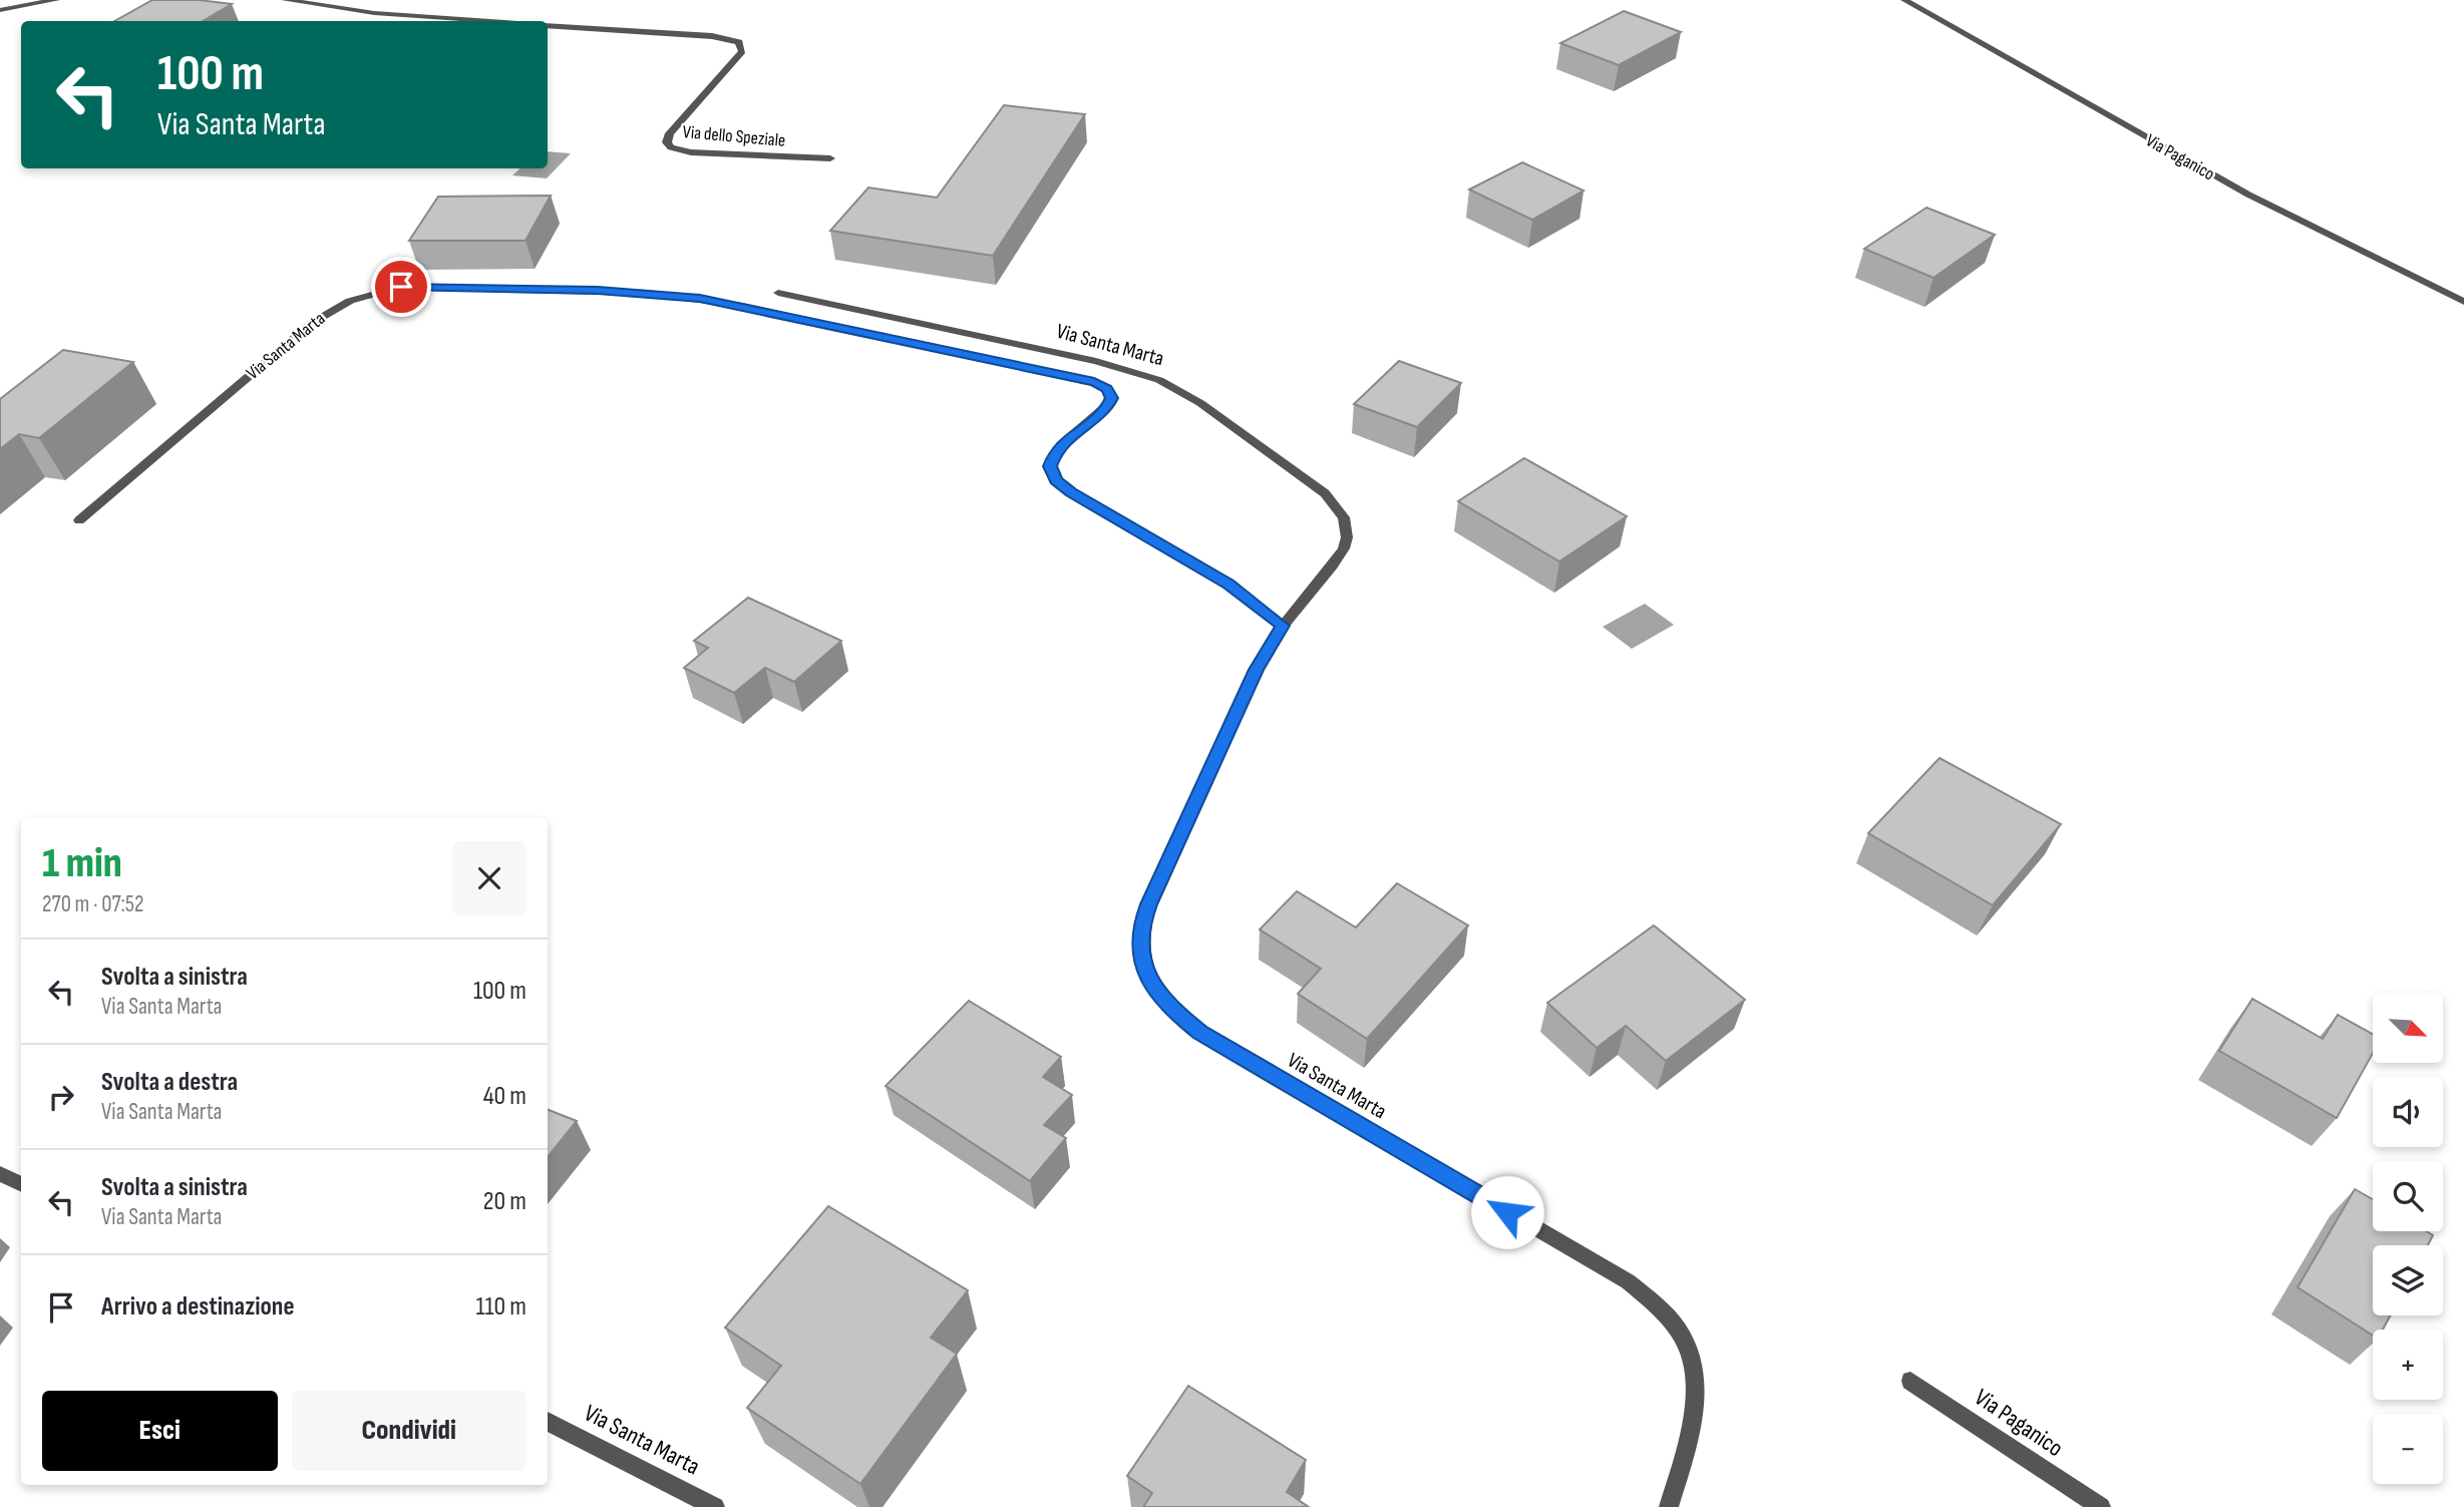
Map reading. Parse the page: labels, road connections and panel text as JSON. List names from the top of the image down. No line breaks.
{"streets":{"street":["Via dello Speziale","Via Paganico","Via Santa Marta"]},"north":"bottom right","page":{"turn":["100 m","Via Santa Marta"],"heading":["1 min","270 m · 07:52"],"list":[{"name":"Svolta a sinistra","note":"Via Santa Marta","value":"100 m"},{"name":"Svolta a destra","note":"Via Santa Marta","value":"40 m"},{"name":"Svolta a sinistra","note":"Via Santa Marta","value":"20 m"},{"name":"Arrivo a destinazione","value":"110 m"}],"map_buttons":["+","−"],"buttons":["Esci","Condividi"]}}
